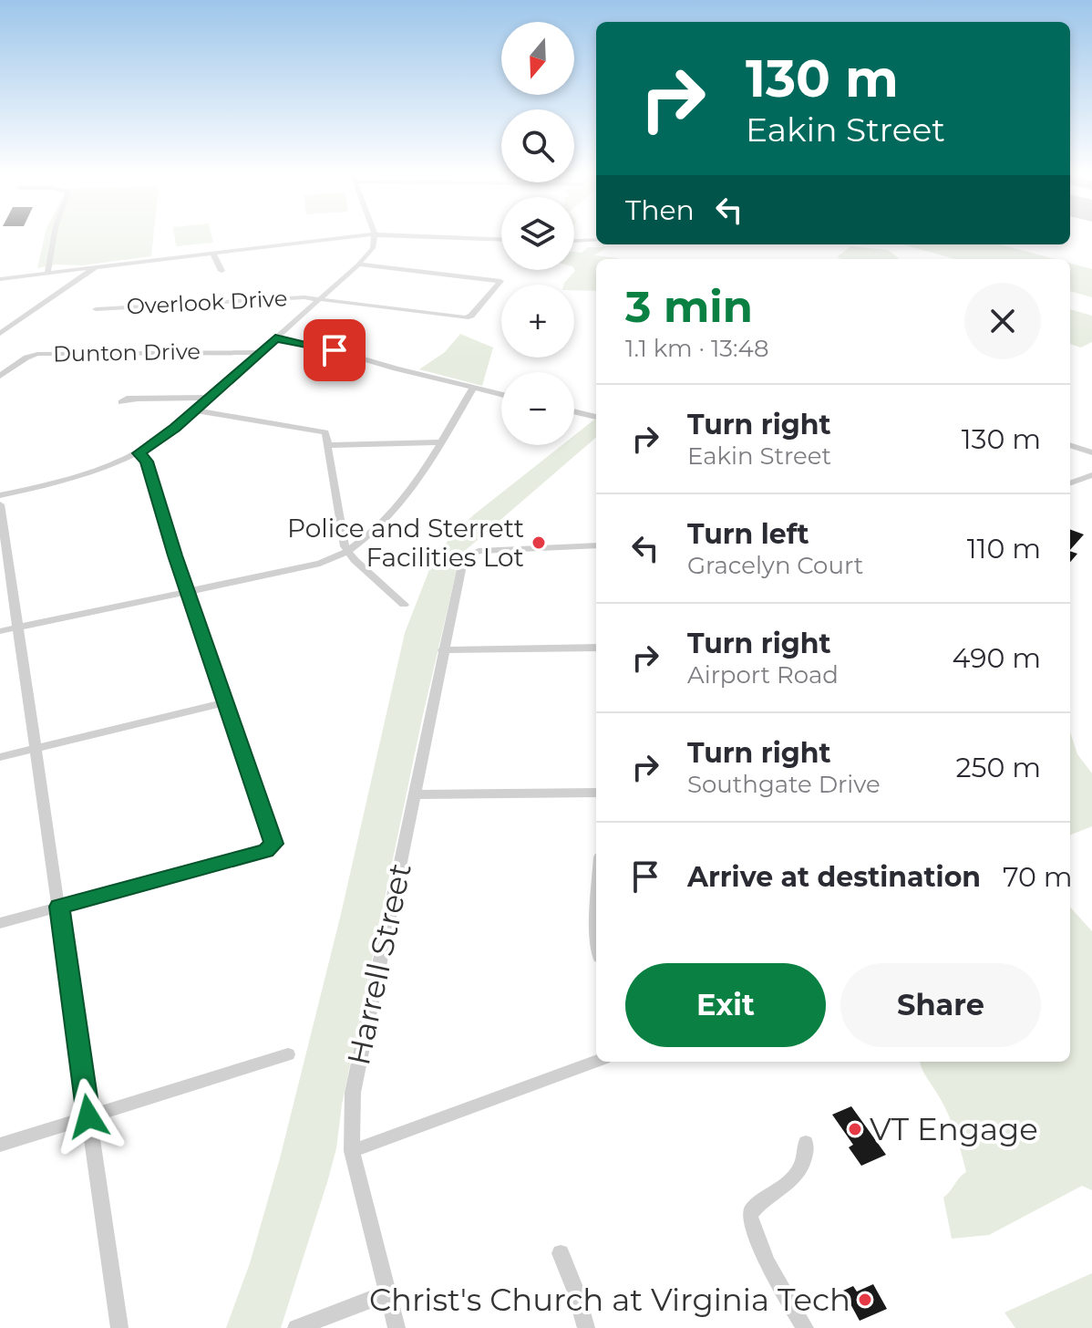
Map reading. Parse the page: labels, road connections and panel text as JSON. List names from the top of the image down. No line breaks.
{"streets":{"street":["Overlook Drive","Dunton Drive","Harrell Street"]},"places":["Police and Sterrett Facilities Lot","VT Engage","Christ's Church at Virginia Tech"],"north":"bottom","page":{"map_buttons":["+","−"],"turn":["130 m","Eakin Street"],"then":"Then","heading":["3 min","1.1 km · 13:48"],"list":[{"name":"Turn right","note":"Eakin Street","value":"130 m"},{"name":"Turn left","note":"Gracelyn Court","value":"110 m"},{"name":"Turn right","note":"Airport Road","value":"490 m"},{"name":"Turn right","note":"Southgate Drive","value":"250 m"},{"name":"Arrive at destination","value":"70 m"}],"buttons":["Exit","Share"]}}
